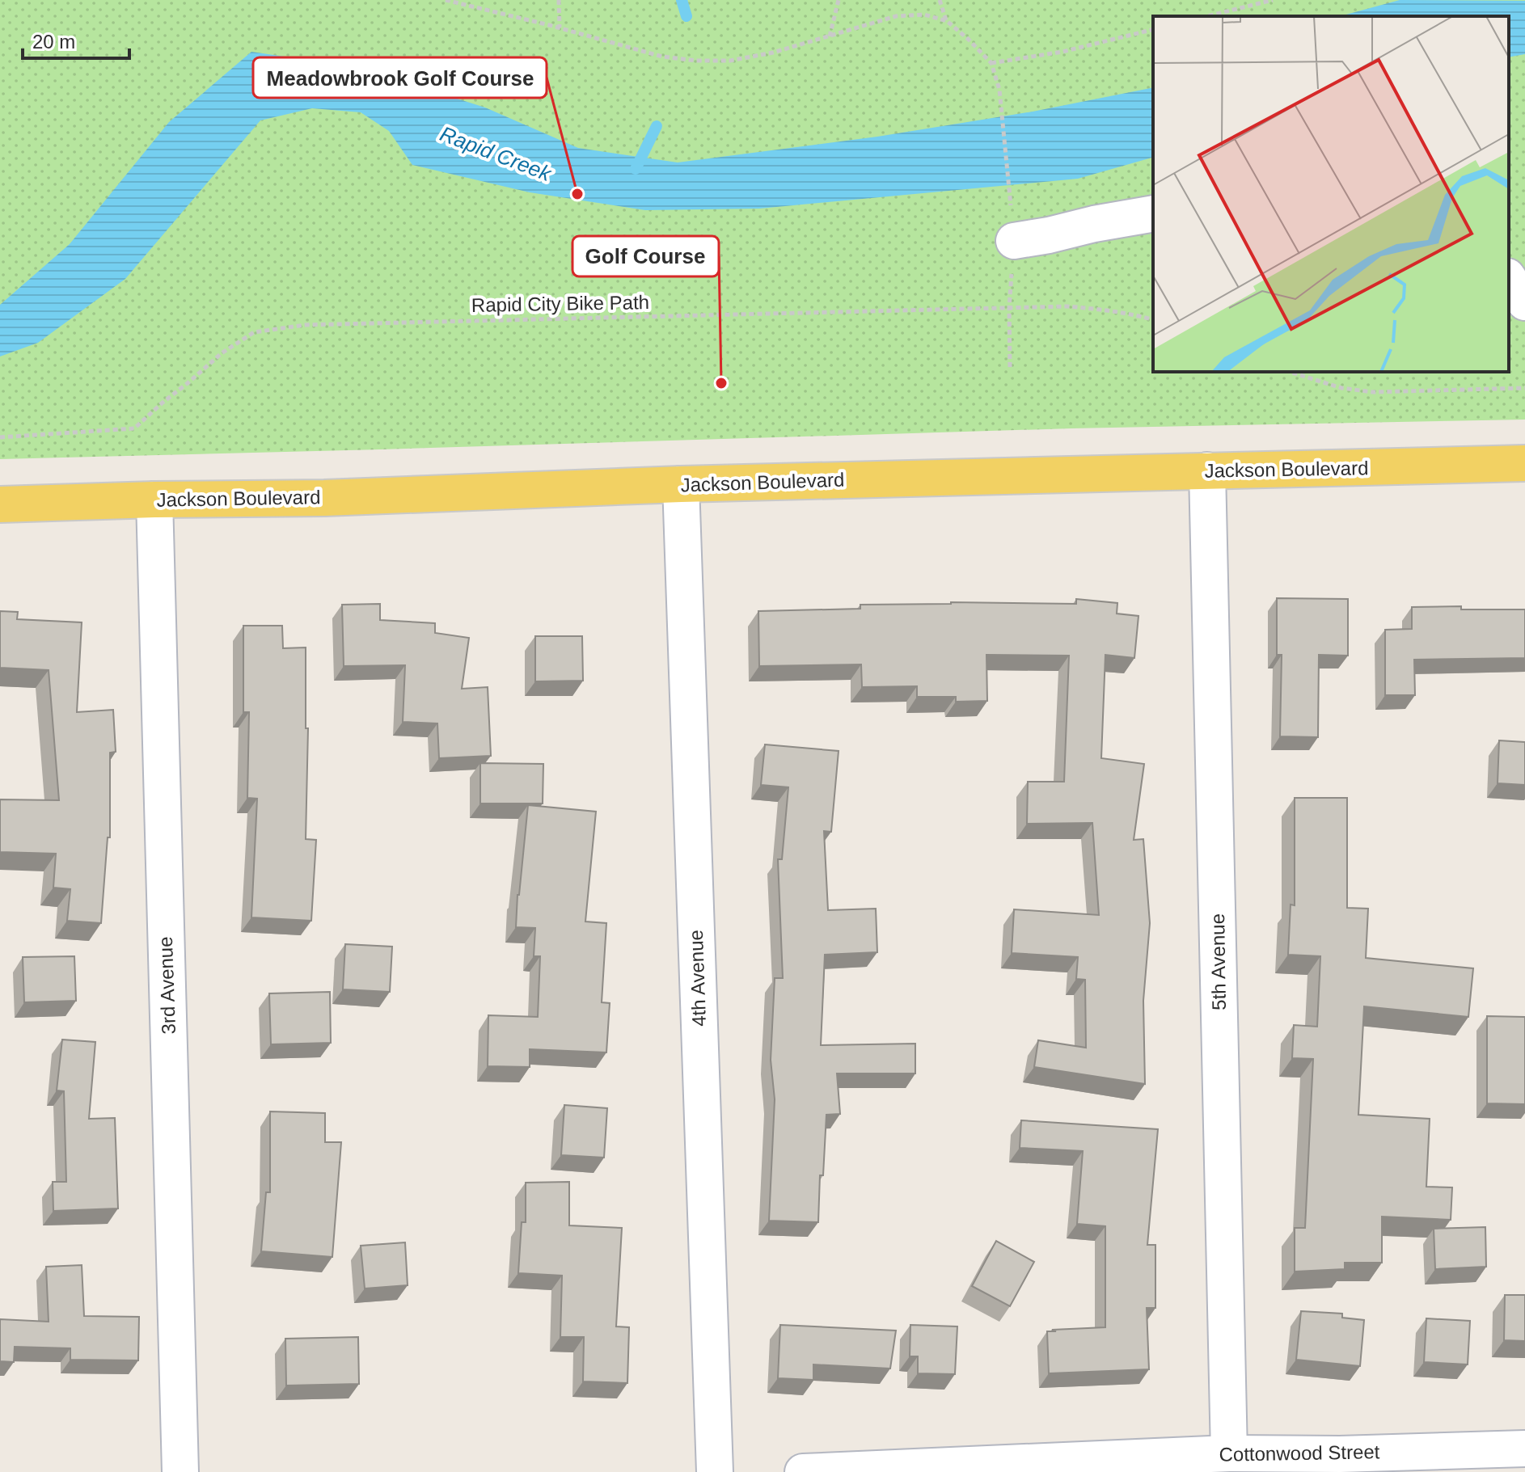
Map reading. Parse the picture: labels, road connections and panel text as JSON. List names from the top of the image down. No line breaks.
{"streets":{"main road":["Jackson Boulevard"],"street":["5th Avenue","4th Avenue","3rd Avenue","Cottonwood Street"],"path":["Rapid City Bike Path"]},"crossings":[["Jackson Boulevard","5th Avenue"],["Jackson Boulevard","4th Avenue"],["Jackson Boulevard","3rd Avenue"],["5th Avenue","Cottonwood Street"]],"water":["Rapid Creek"],"places":["Meadowbrook Golf Course","Golf Course"],"scale_bar":"20 m"}
